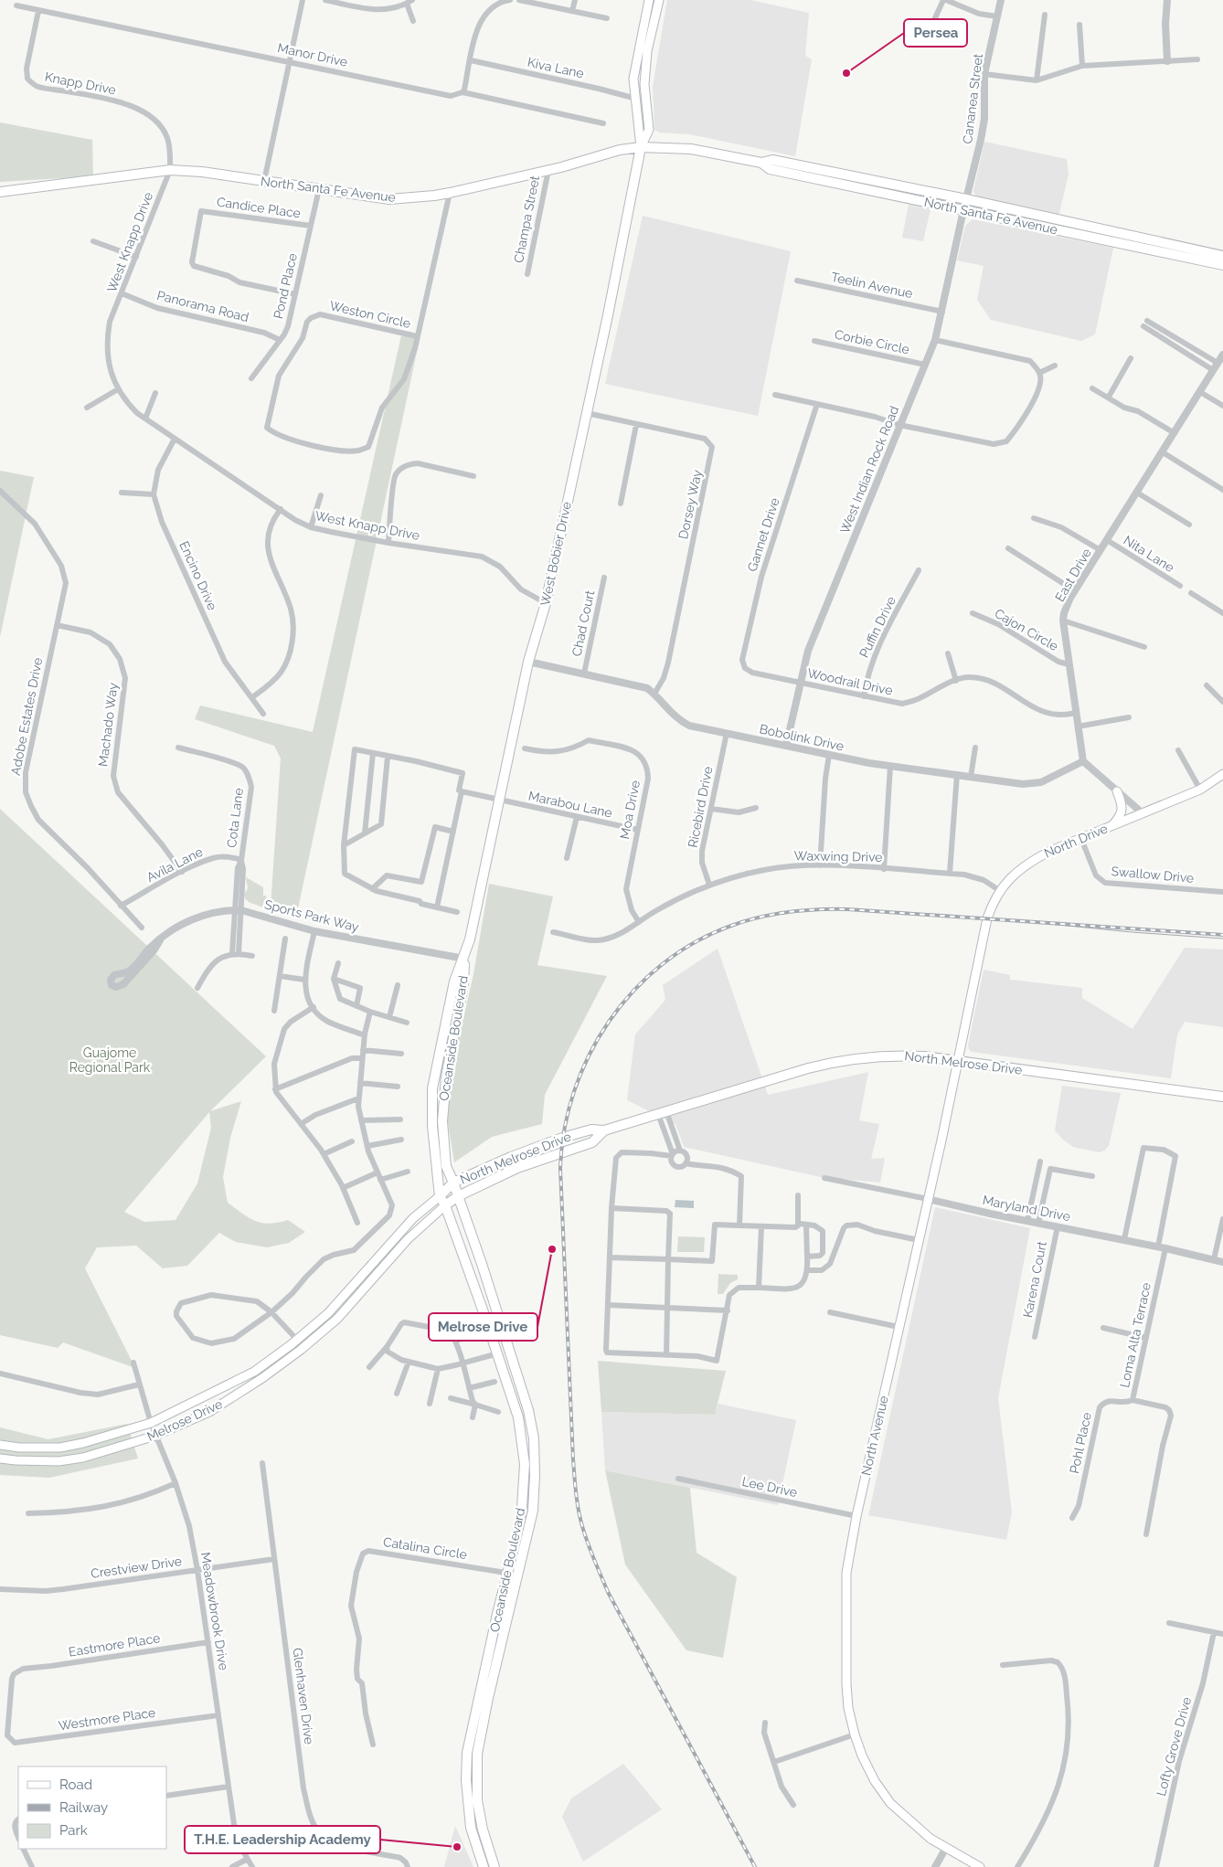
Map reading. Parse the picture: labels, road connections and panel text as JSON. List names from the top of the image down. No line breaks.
{"streets":{"main road":["North Santa Fe Avenue","West Bobier Drive","North Drive","Oceanside Boulevard","North Melrose Drive","Melrose Drive","North Avenue"],"street":["Manor Drive","Kiva Lane","Knapp Drive","Cananea Street","Candice Place","Champa Street","West Knapp Drive","Teelin Avenue","Pond Place","Panorama Road","Weston Circle","Corbie Circle","West Indian Rock Road","Dorsey Way","Gannet Drive","Nita Lane","East Drive","Encino Drive","Chad Court","Puffin Drive","Cajon Circle","Woodrail Drive","Adobe Estates Drive","Machado Way","Bobolink Drive","Marabou Lane","Ricebird Drive","Moa Drive","Cota Lane","Waxwing Drive","Avila Lane","Swallow Drive","Sports Park Way","Maryland Drive","Karena Court","Loma Alta Terrace","Pohl Place","Lee Drive","Catalina Circle","Crestview Drive","Meadowbrook Drive","Eastmore Place","Glenhaven Drive","Westmore Place","Lofty Grove Drive"]},"crossings":[["Manor Drive","Knapp Drive"],["Knapp Drive","North Santa Fe Avenue"],["Knapp Drive","West Knapp Drive"],["Cananea Street","North Santa Fe Avenue"],["Cananea Street","West Indian Rock Road"],["North Santa Fe Avenue","Champa Street"],["North Santa Fe Avenue","West Knapp Drive"],["North Santa Fe Avenue","Pond Place"],["North Santa Fe Avenue","Weston Circle"],["North Santa Fe Avenue","West Indian Rock Road"],["North Santa Fe Avenue","West Bobier Drive"],["Candice Place","Pond Place"],["West Knapp Drive","Panorama Road"],["West Knapp Drive","West Bobier Drive"],["West Knapp Drive","Encino Drive"],["Teelin Avenue","West Indian Rock Road"],["Pond Place","Panorama Road"],["Corbie Circle","West Indian Rock Road"],["West Indian Rock Road","Woodrail Drive"],["West Indian Rock Road","Bobolink Drive"],["Dorsey Way","West Bobier Drive"],["Dorsey Way","Bobolink Drive"],["Gannet Drive","Woodrail Drive"],["West Bobier Drive","Bobolink Drive"],["West Bobier Drive","Marabou Lane"],["West Bobier Drive","Sports Park Way"],["West Bobier Drive","Oceanside Boulevard"],["Nita Lane","East Drive"],["East Drive","Cajon Circle"],["East Drive","Woodrail Drive"],["East Drive","Bobolink Drive"],["Chad Court","Bobolink Drive"],["Puffin Drive","Woodrail Drive"],["Adobe Estates Drive","Machado Way"],["Adobe Estates Drive","Avila Lane"],["Machado Way","Avila Lane"],["Bobolink Drive","Ricebird Drive"],["Marabou Lane","Moa Drive"],["Ricebird Drive","Waxwing Drive"],["Moa Drive","Waxwing Drive"],["Cota Lane","Avila Lane"],["Cota Lane","Sports Park Way"],["North Drive","Waxwing Drive"],["North Drive","Swallow Drive"],["North Drive","North Avenue"],["Sports Park Way","Oceanside Boulevard"],["Oceanside Boulevard","North Melrose Drive"],["Oceanside Boulevard","Melrose Drive"],["Oceanside Boulevard","Catalina Circle"],["North Melrose Drive","Melrose Drive"],["North Melrose Drive","North Avenue"],["Maryland Drive","Karena Court"],["Maryland Drive","Loma Alta Terrace"],["Maryland Drive","North Avenue"],["Loma Alta Terrace","Pohl Place"],["Melrose Drive","Meadowbrook Drive"],["North Avenue","Lee Drive"],["Crestview Drive","Meadowbrook Drive"],["Crestview Drive","Glenhaven Drive"],["Meadowbrook Drive","Eastmore Place"],["Meadowbrook Drive","Westmore Place"],["Eastmore Place","Westmore Place"]],"parks":["Guajome Regional Park"],"places":["Persea","Melrose Drive","T.H.E. Leadership Academy"],"legend":["Road","Railway","Park"]}
